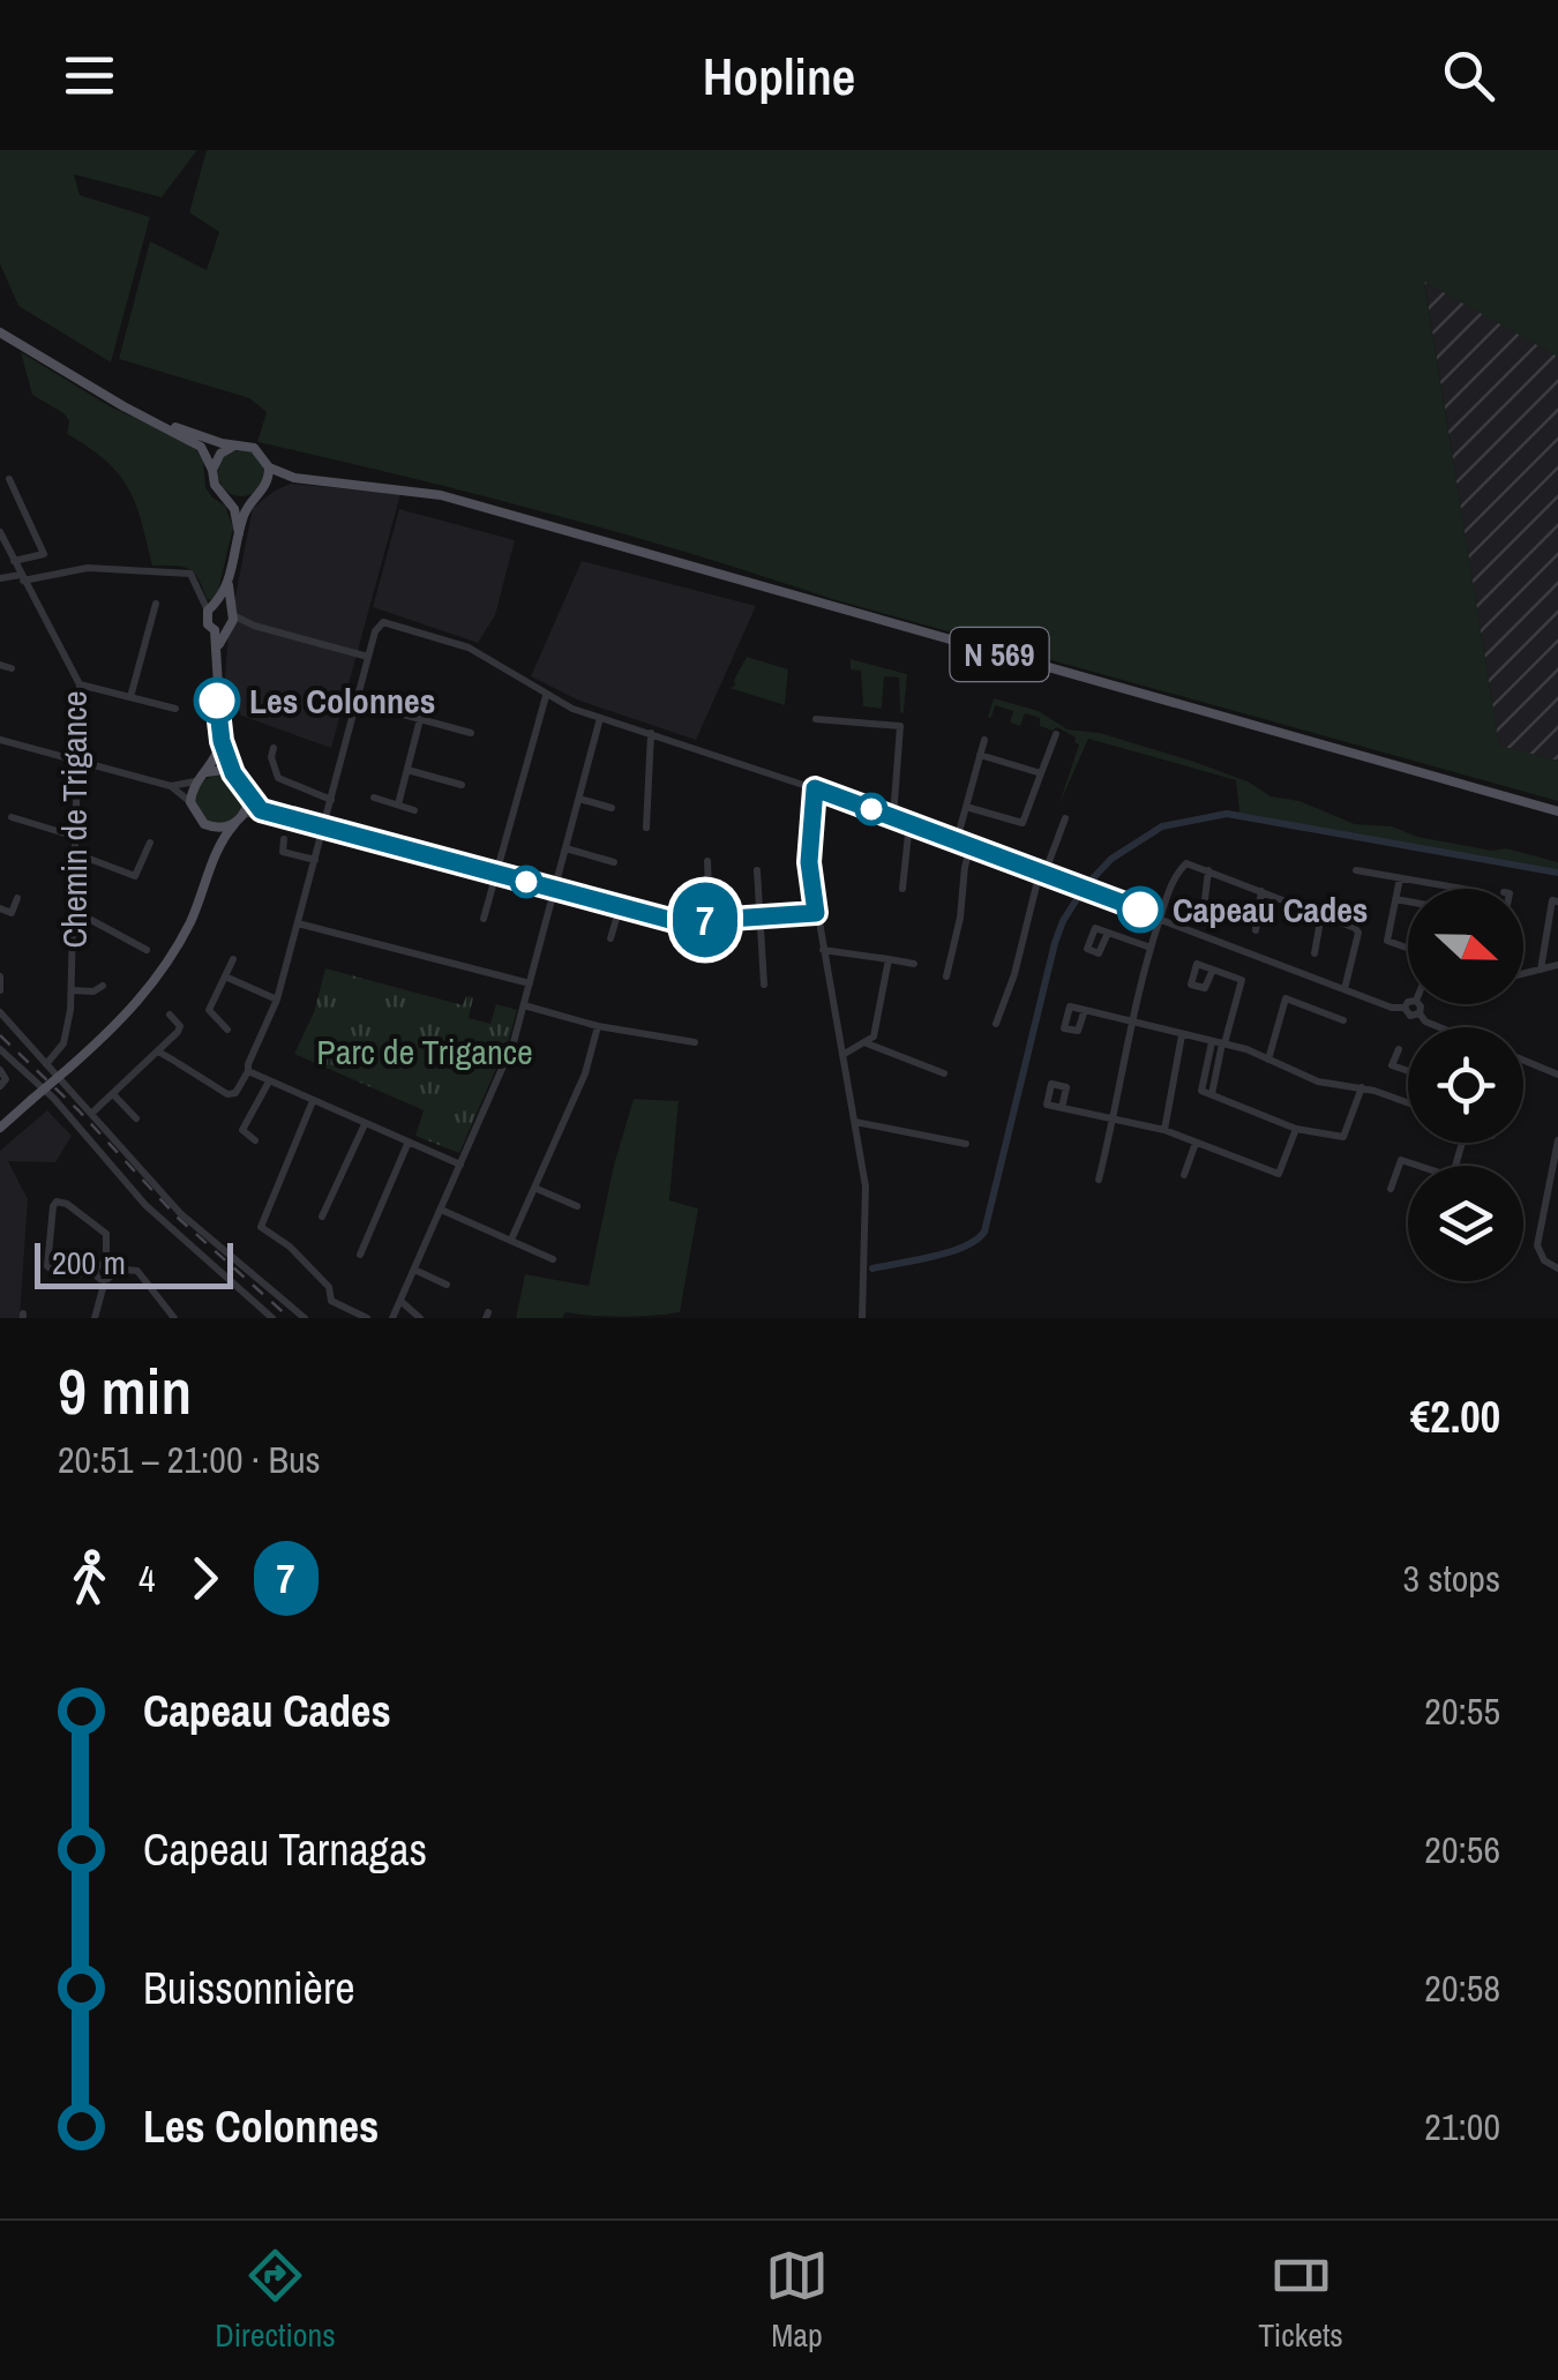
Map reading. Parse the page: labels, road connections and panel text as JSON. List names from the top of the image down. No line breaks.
{"streets":{"main road":["N 569"],"street":["Chemin de Trigance"]},"parks":["Parc de Trigance"],"places":["Les Colonnes","Capeau Cades"],"lines":["bus line 7"],"scale_bar":"200 m","north":"right","page":{"header":"Hopline","on_map":"7","scale":"200 m","heading":["9 min","20:51 – 21:00 · Bus","€2.00"],"legs":["4","7","3 stops"],"list":[{"name":"Capeau Cades","value":"20:55"},{"name":"Capeau Tarnagas","value":"20:56"},{"name":"Buissonnière","value":"20:58"},{"name":"Les Colonnes","value":"21:00"}],"tabs":["Directions","Map","Tickets"]}}
